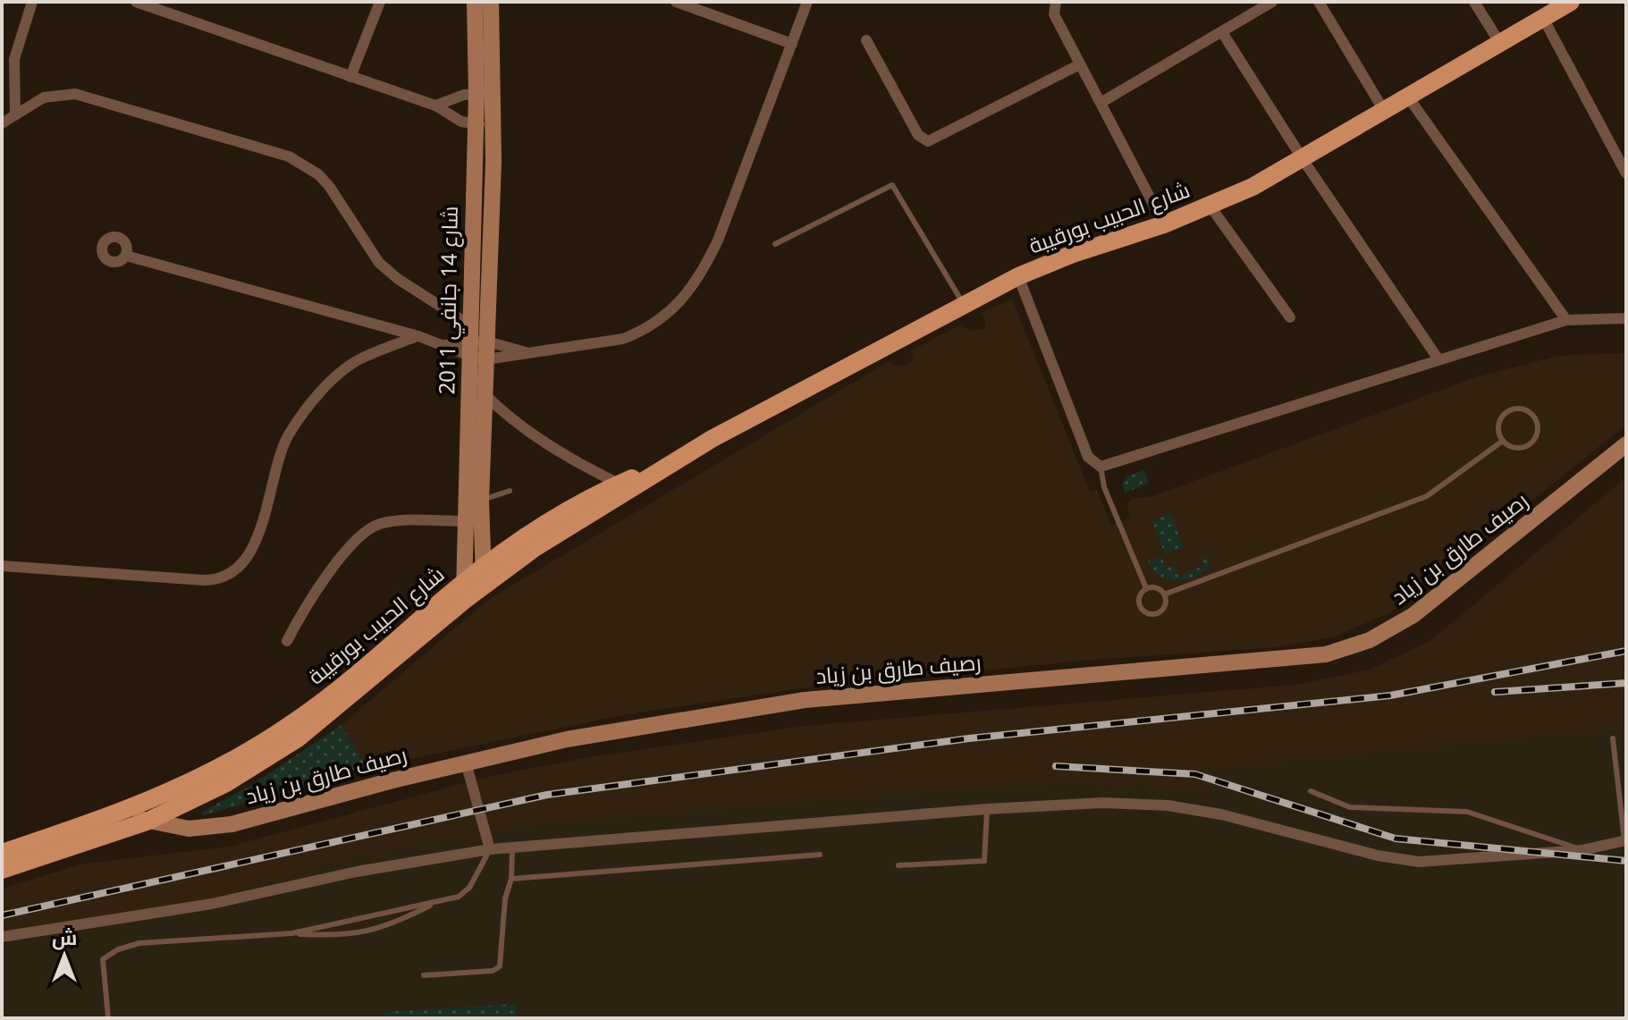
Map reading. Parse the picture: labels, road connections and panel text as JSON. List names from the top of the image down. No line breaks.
{"streets":{"main road":["شارع الحبيب بورقيبة","شارع 14 جانفي 2011","رصيف طارق بن زياد"]},"crossings":[["شارع الحبيب بورقيبة","شارع 14 جانفي 2011"],["شارع الحبيب بورقيبة","رصيف طارق بن زياد"]],"north":"top"}
